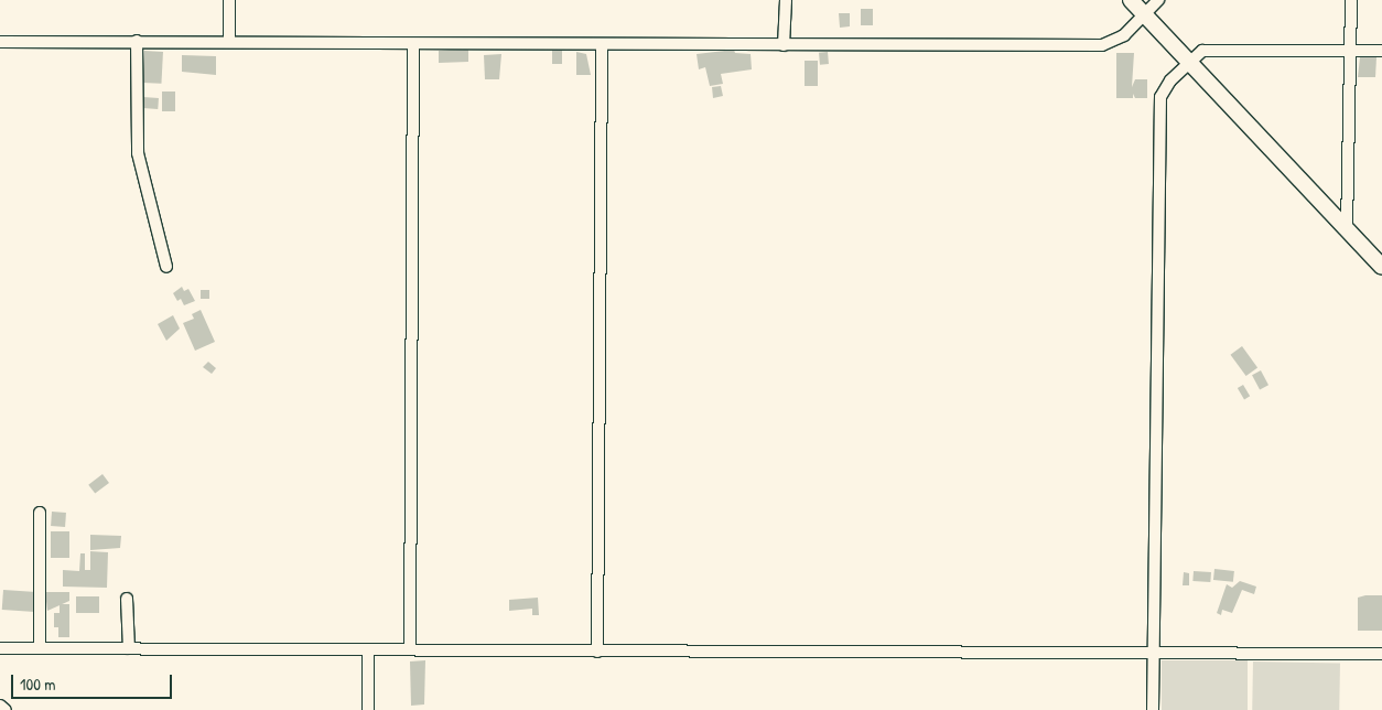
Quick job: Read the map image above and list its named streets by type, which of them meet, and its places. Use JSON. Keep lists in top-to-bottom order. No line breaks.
{"scale_bar":"100 m"}
